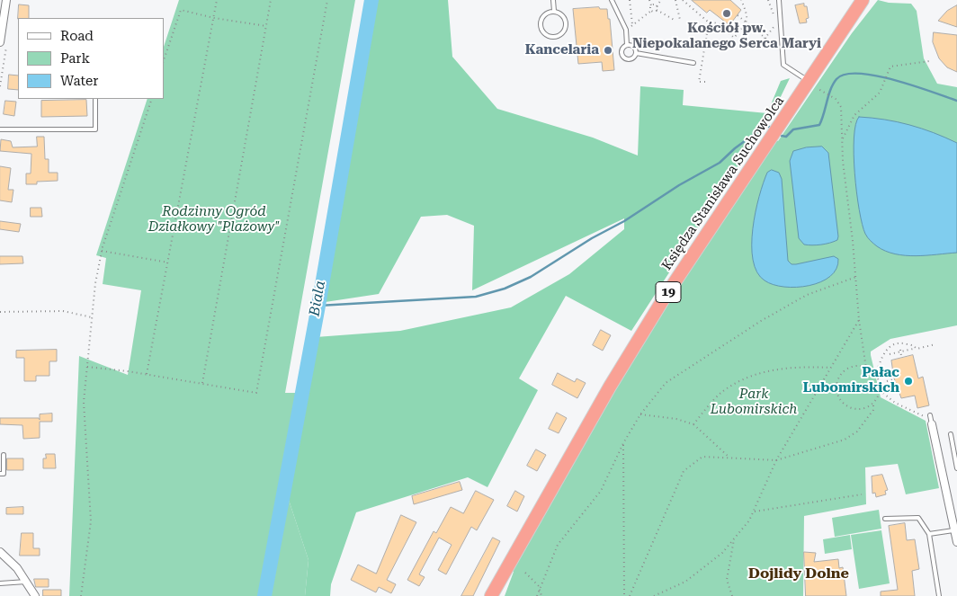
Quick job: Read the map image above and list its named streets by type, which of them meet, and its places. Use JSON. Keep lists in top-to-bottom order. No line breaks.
{"streets":{"highway":["Księdza Stanisława Suchowolca","19"]},"districts":["Dojlidy Dolne"],"water":["Biala"],"parks":["Rodzinny Ogród Działkowy \"Plażowy\"","Park Lubomirskich"],"places":["Kościół pw. Niepokalanego Serca Maryi","Kancelaria","Pałac Lubomirskich"],"legend":["Road","Park","Water"]}
